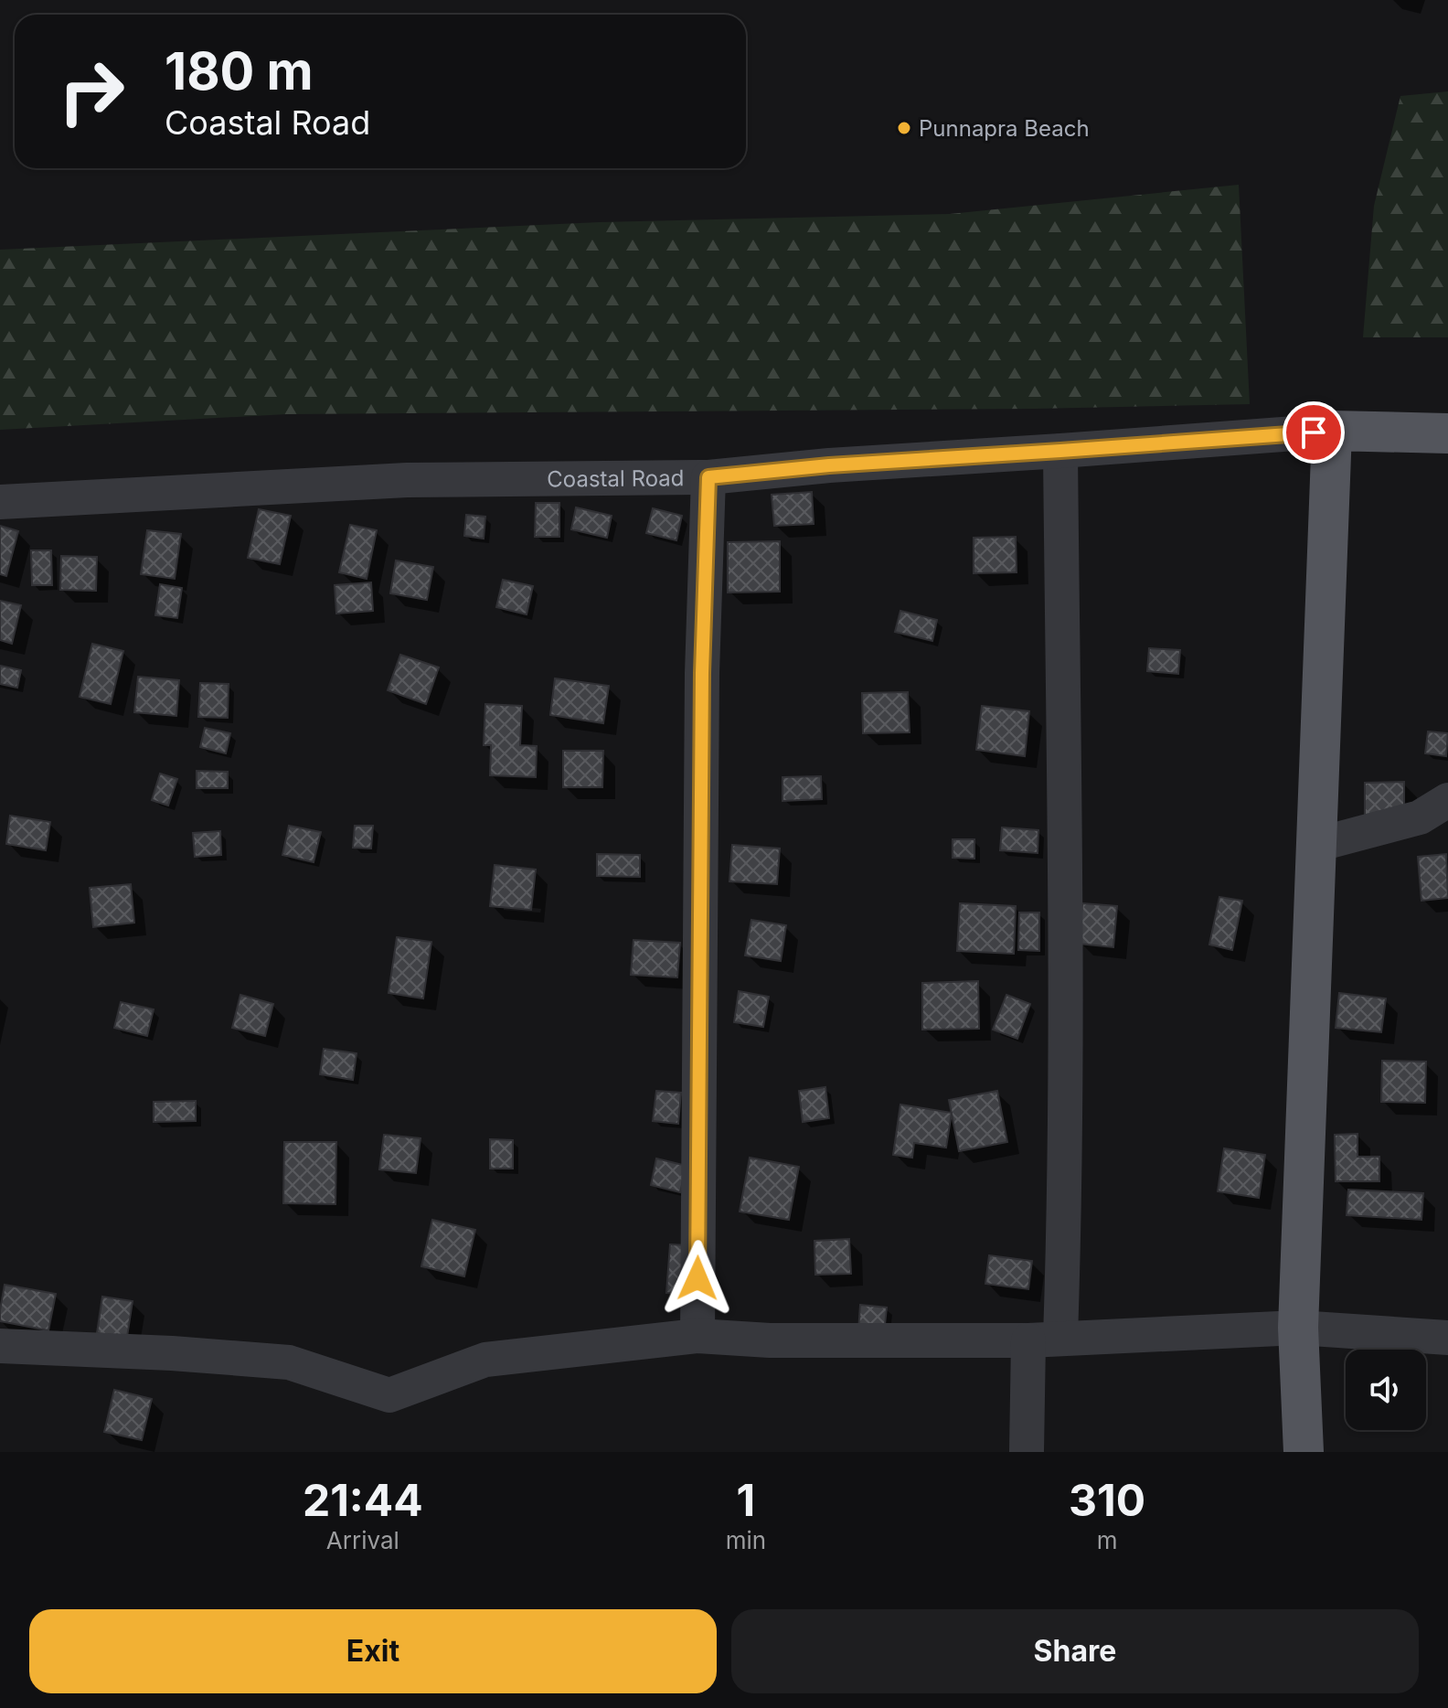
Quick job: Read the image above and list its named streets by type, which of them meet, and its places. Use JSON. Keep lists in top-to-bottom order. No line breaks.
{"streets":{"main road":["Coastal Road"]},"places":["Punnapra Beach"],"page":{"turn":["180 m","Coastal Road"],"eta":["21:44","Arrival","1","min","310","m"],"buttons":["Exit","Share"]}}
